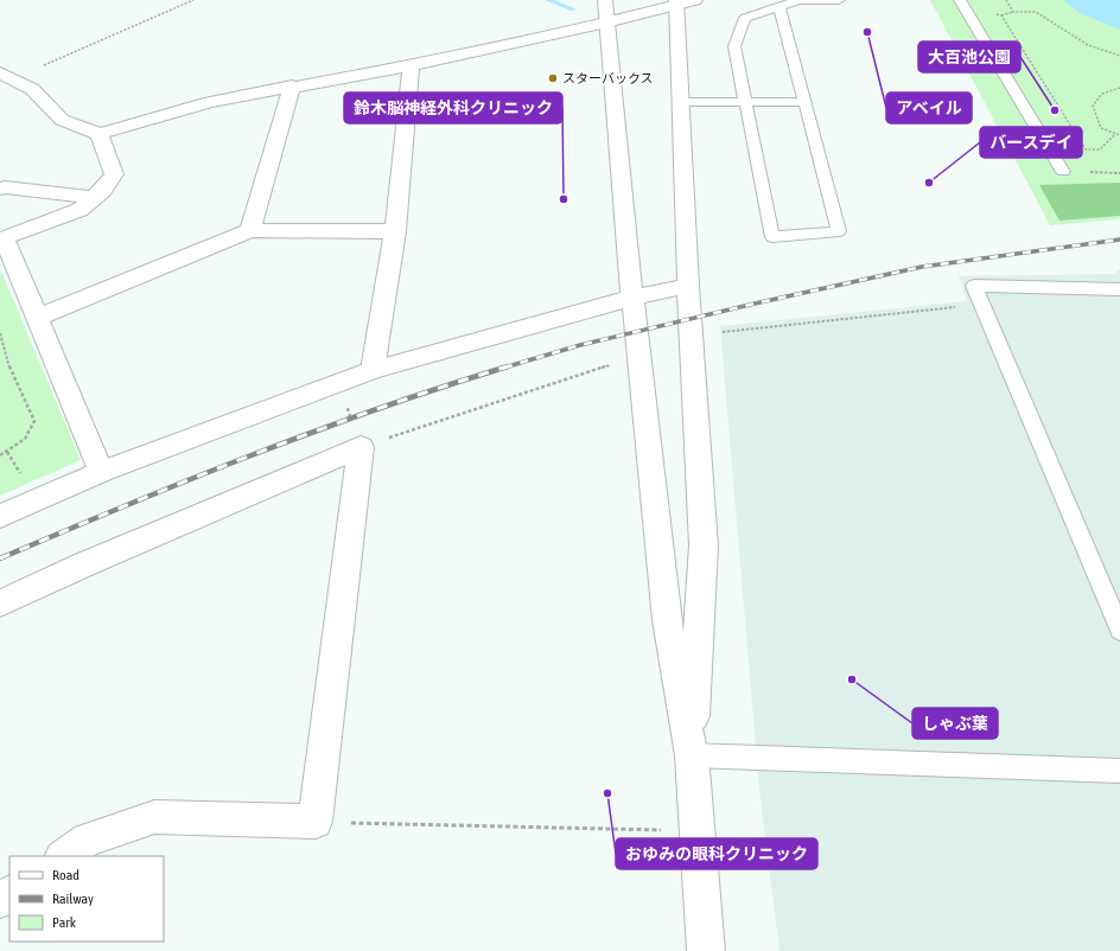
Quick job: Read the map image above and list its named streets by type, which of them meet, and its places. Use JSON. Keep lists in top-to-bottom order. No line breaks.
{"places":["アベイル","スターバックス","大百池公園","バースデイ","鈴木脳神経外科クリニック","しゃぶ葉","おゆみの眼科クリニック"],"legend":["Road","Railway","Park"]}
